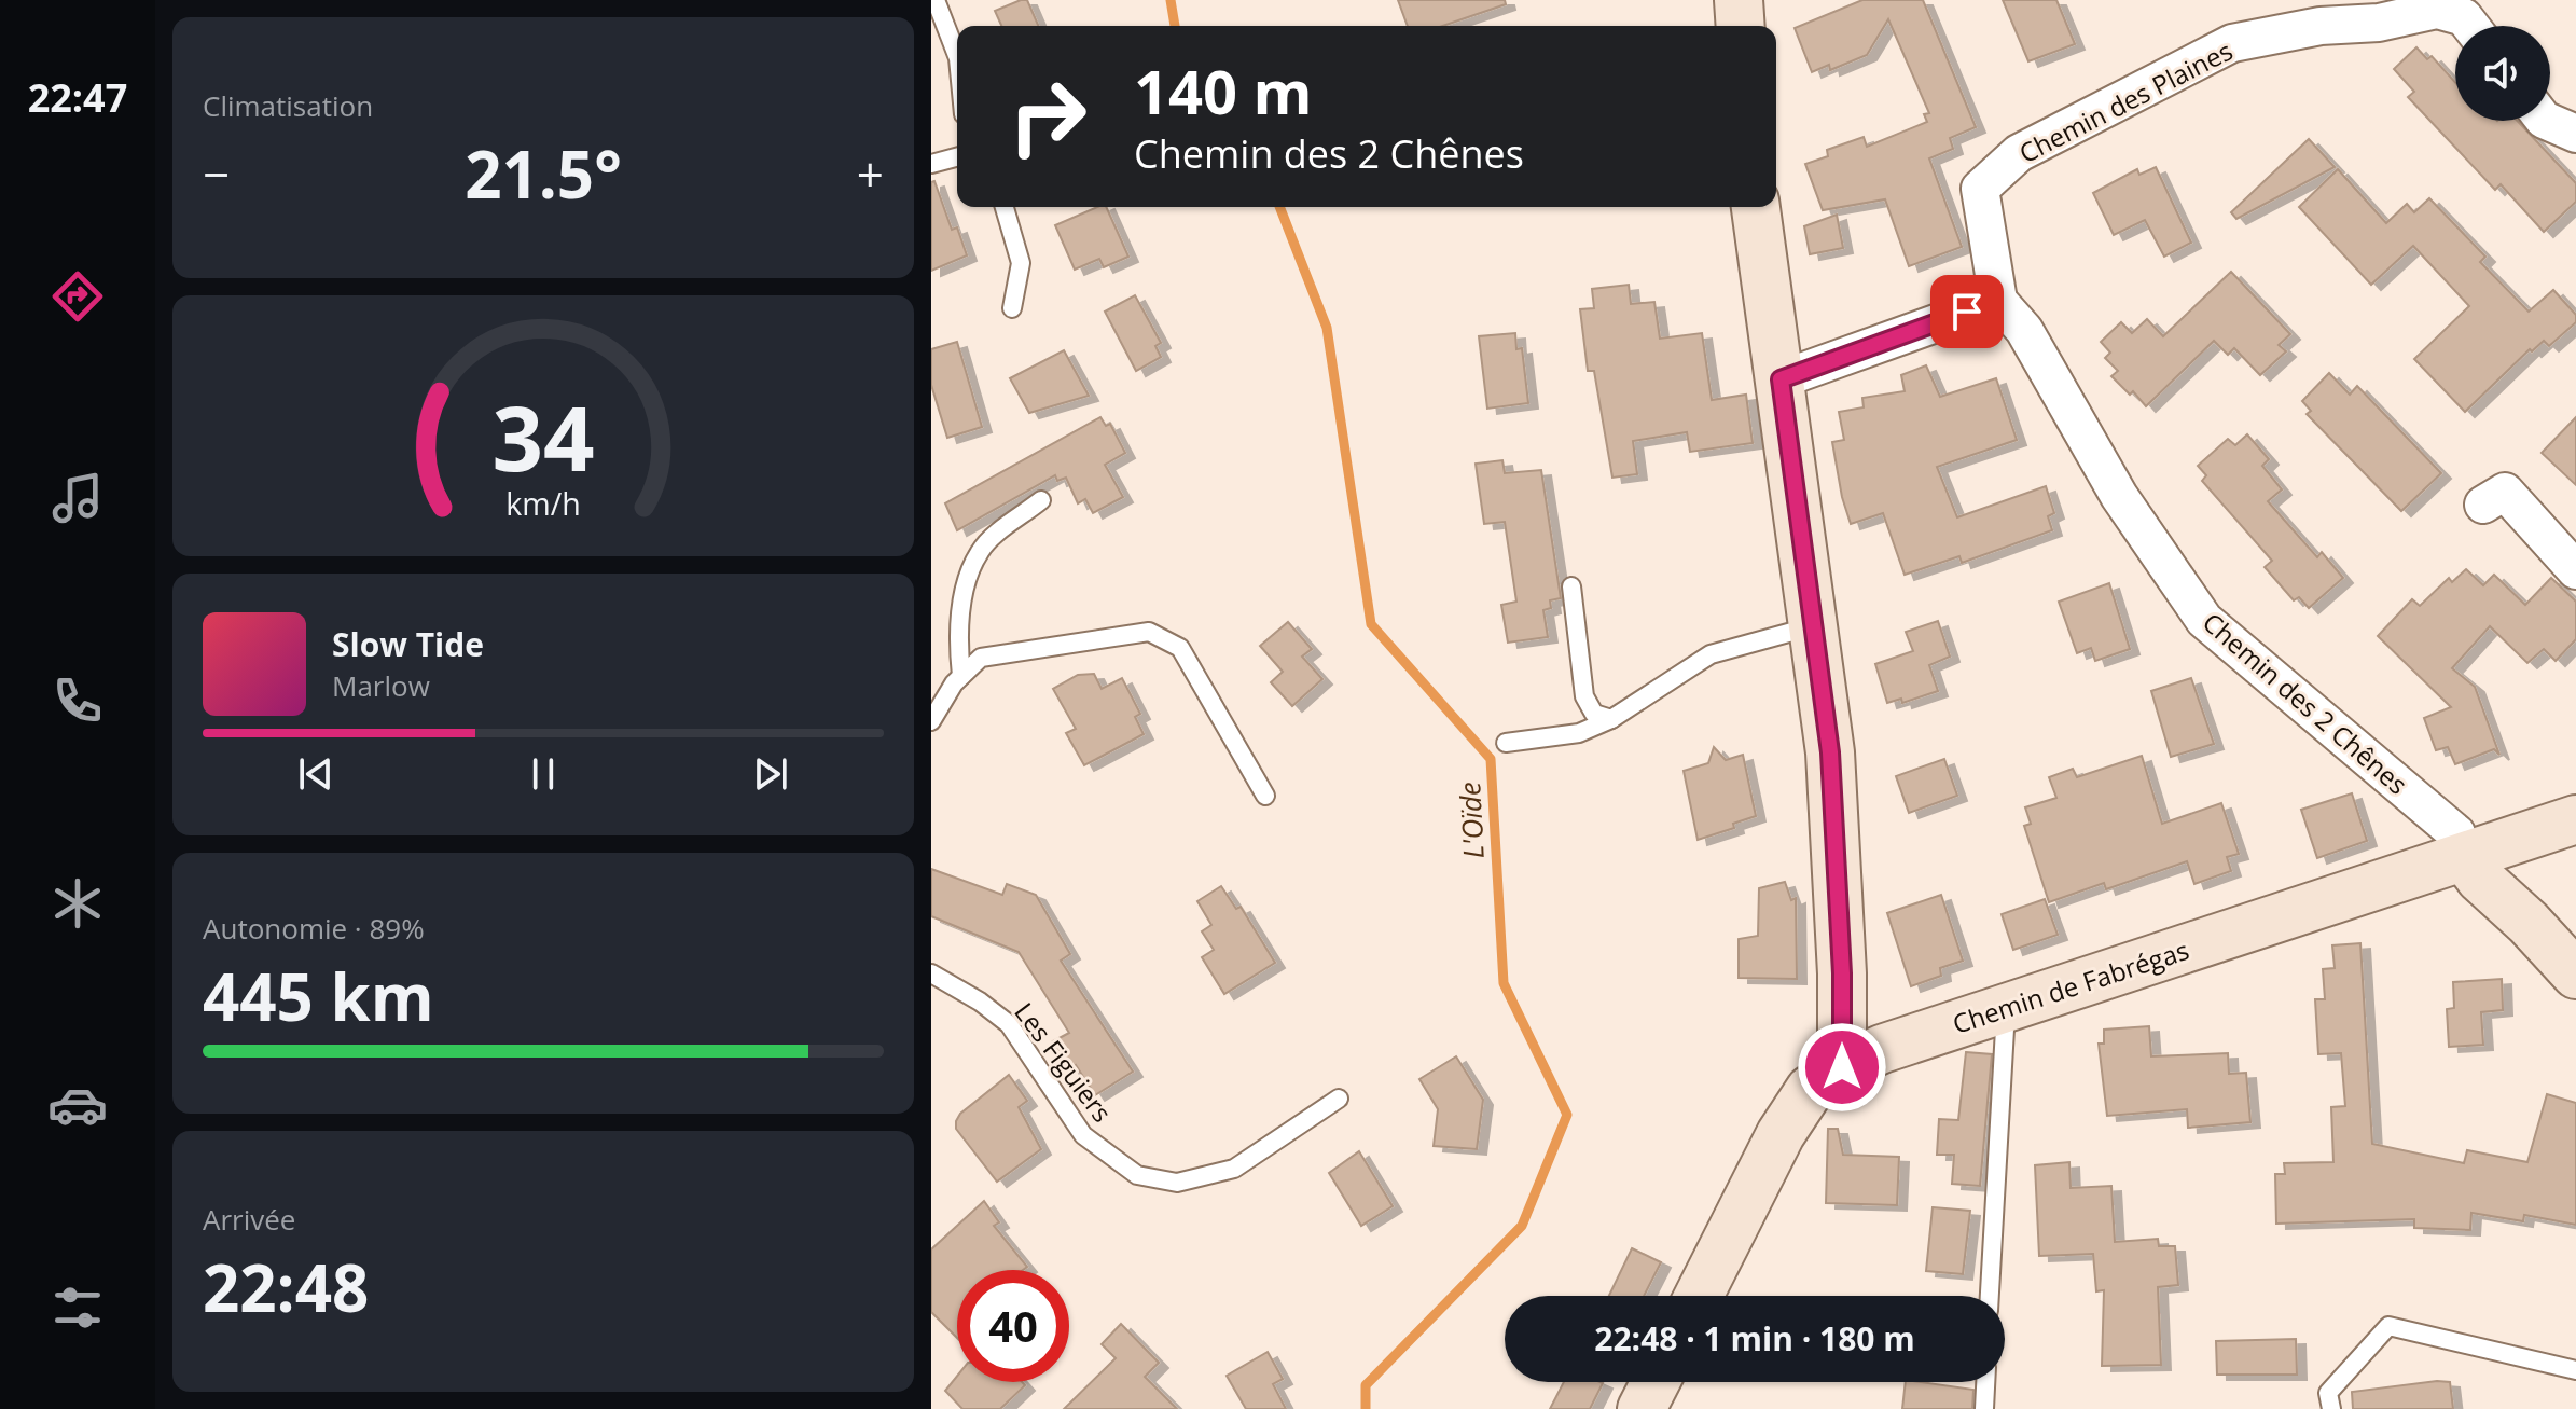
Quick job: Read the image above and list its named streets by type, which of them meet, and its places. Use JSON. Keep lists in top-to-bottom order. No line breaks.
{"streets":{"street":["Chemin des Plaines","Chemin des 2 Chênes","Chemin de Fabrégas"],"lane":["Les Figuiers"]},"crossings":[["Chemin des Plaines","Chemin des 2 Chênes"],["Chemin des 2 Chênes","Chemin de Fabrégas"]],"water":["L'Oïde"],"page":{"tabs":"22:47","tile":["Climatisation",["Autonomie · 89%","445 km"],["Arrivée","22:48"]],"turn":["140 m","Chemin des 2 Chênes"],"heat":["−","21.5°","+"],"song":["Slow Tide","Marlow"],"limit":"40","trip":"22:48 · 1 min · 180 m","gauge":["34","km/h"]}}
